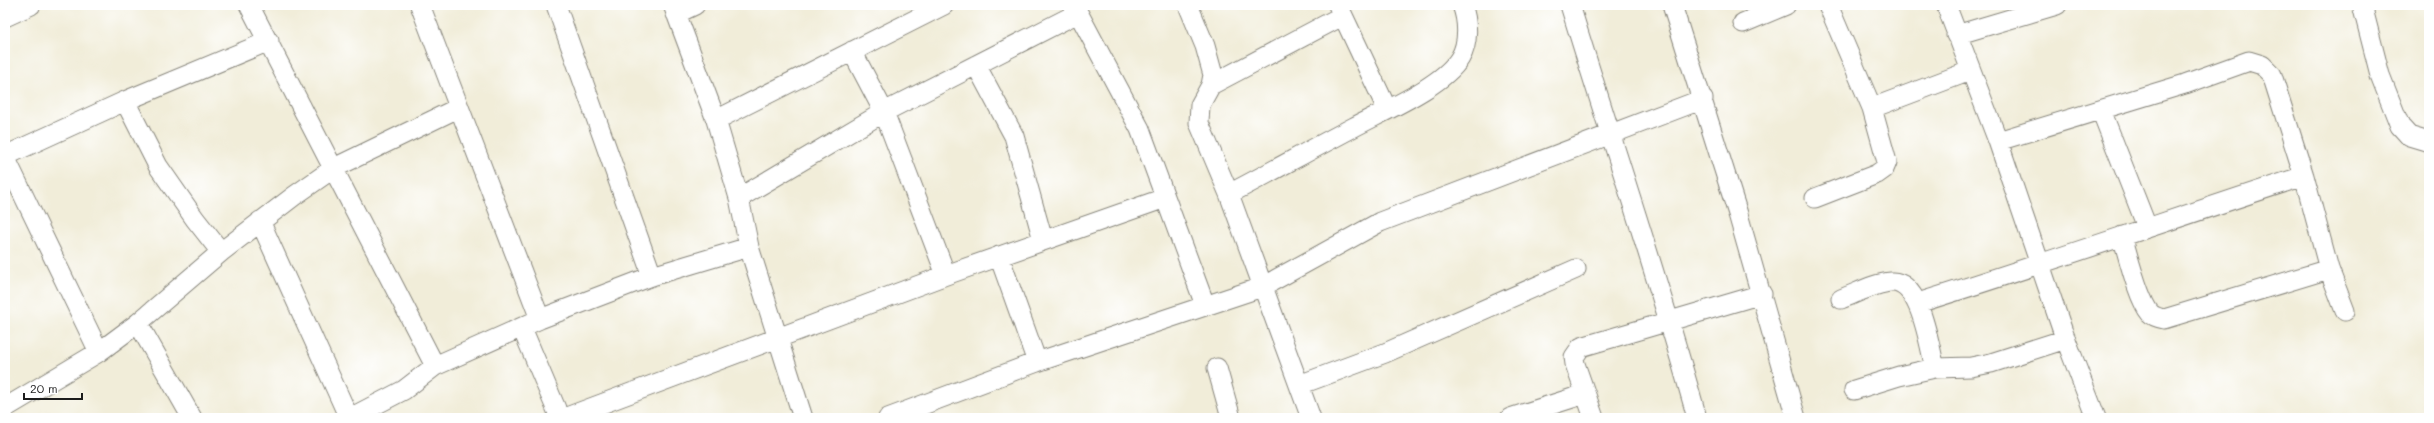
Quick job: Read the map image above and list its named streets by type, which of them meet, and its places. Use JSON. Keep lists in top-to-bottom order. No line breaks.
{"scale_bar":"20 m"}
